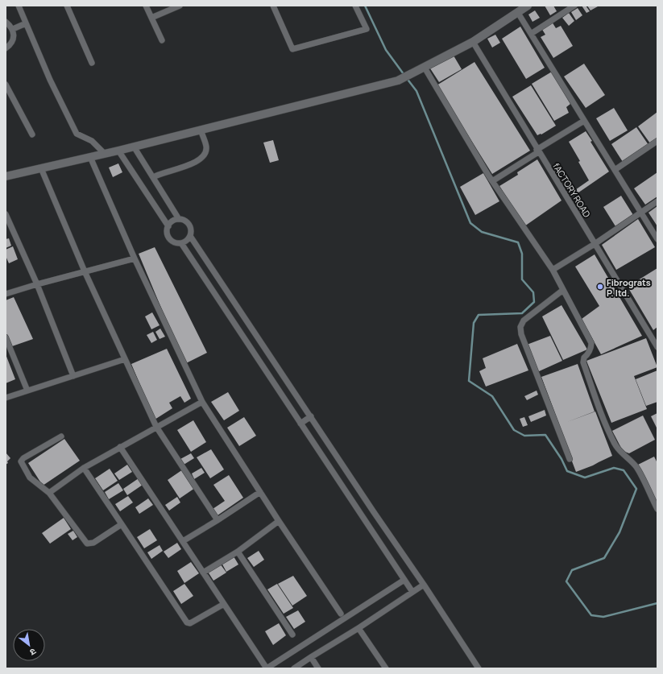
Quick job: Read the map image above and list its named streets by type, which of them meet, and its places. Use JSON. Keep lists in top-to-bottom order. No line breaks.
{"streets":{"street":["fACTORY ROAD"]},"places":["Fibrograts P. ltd."],"north":"bottom right"}
